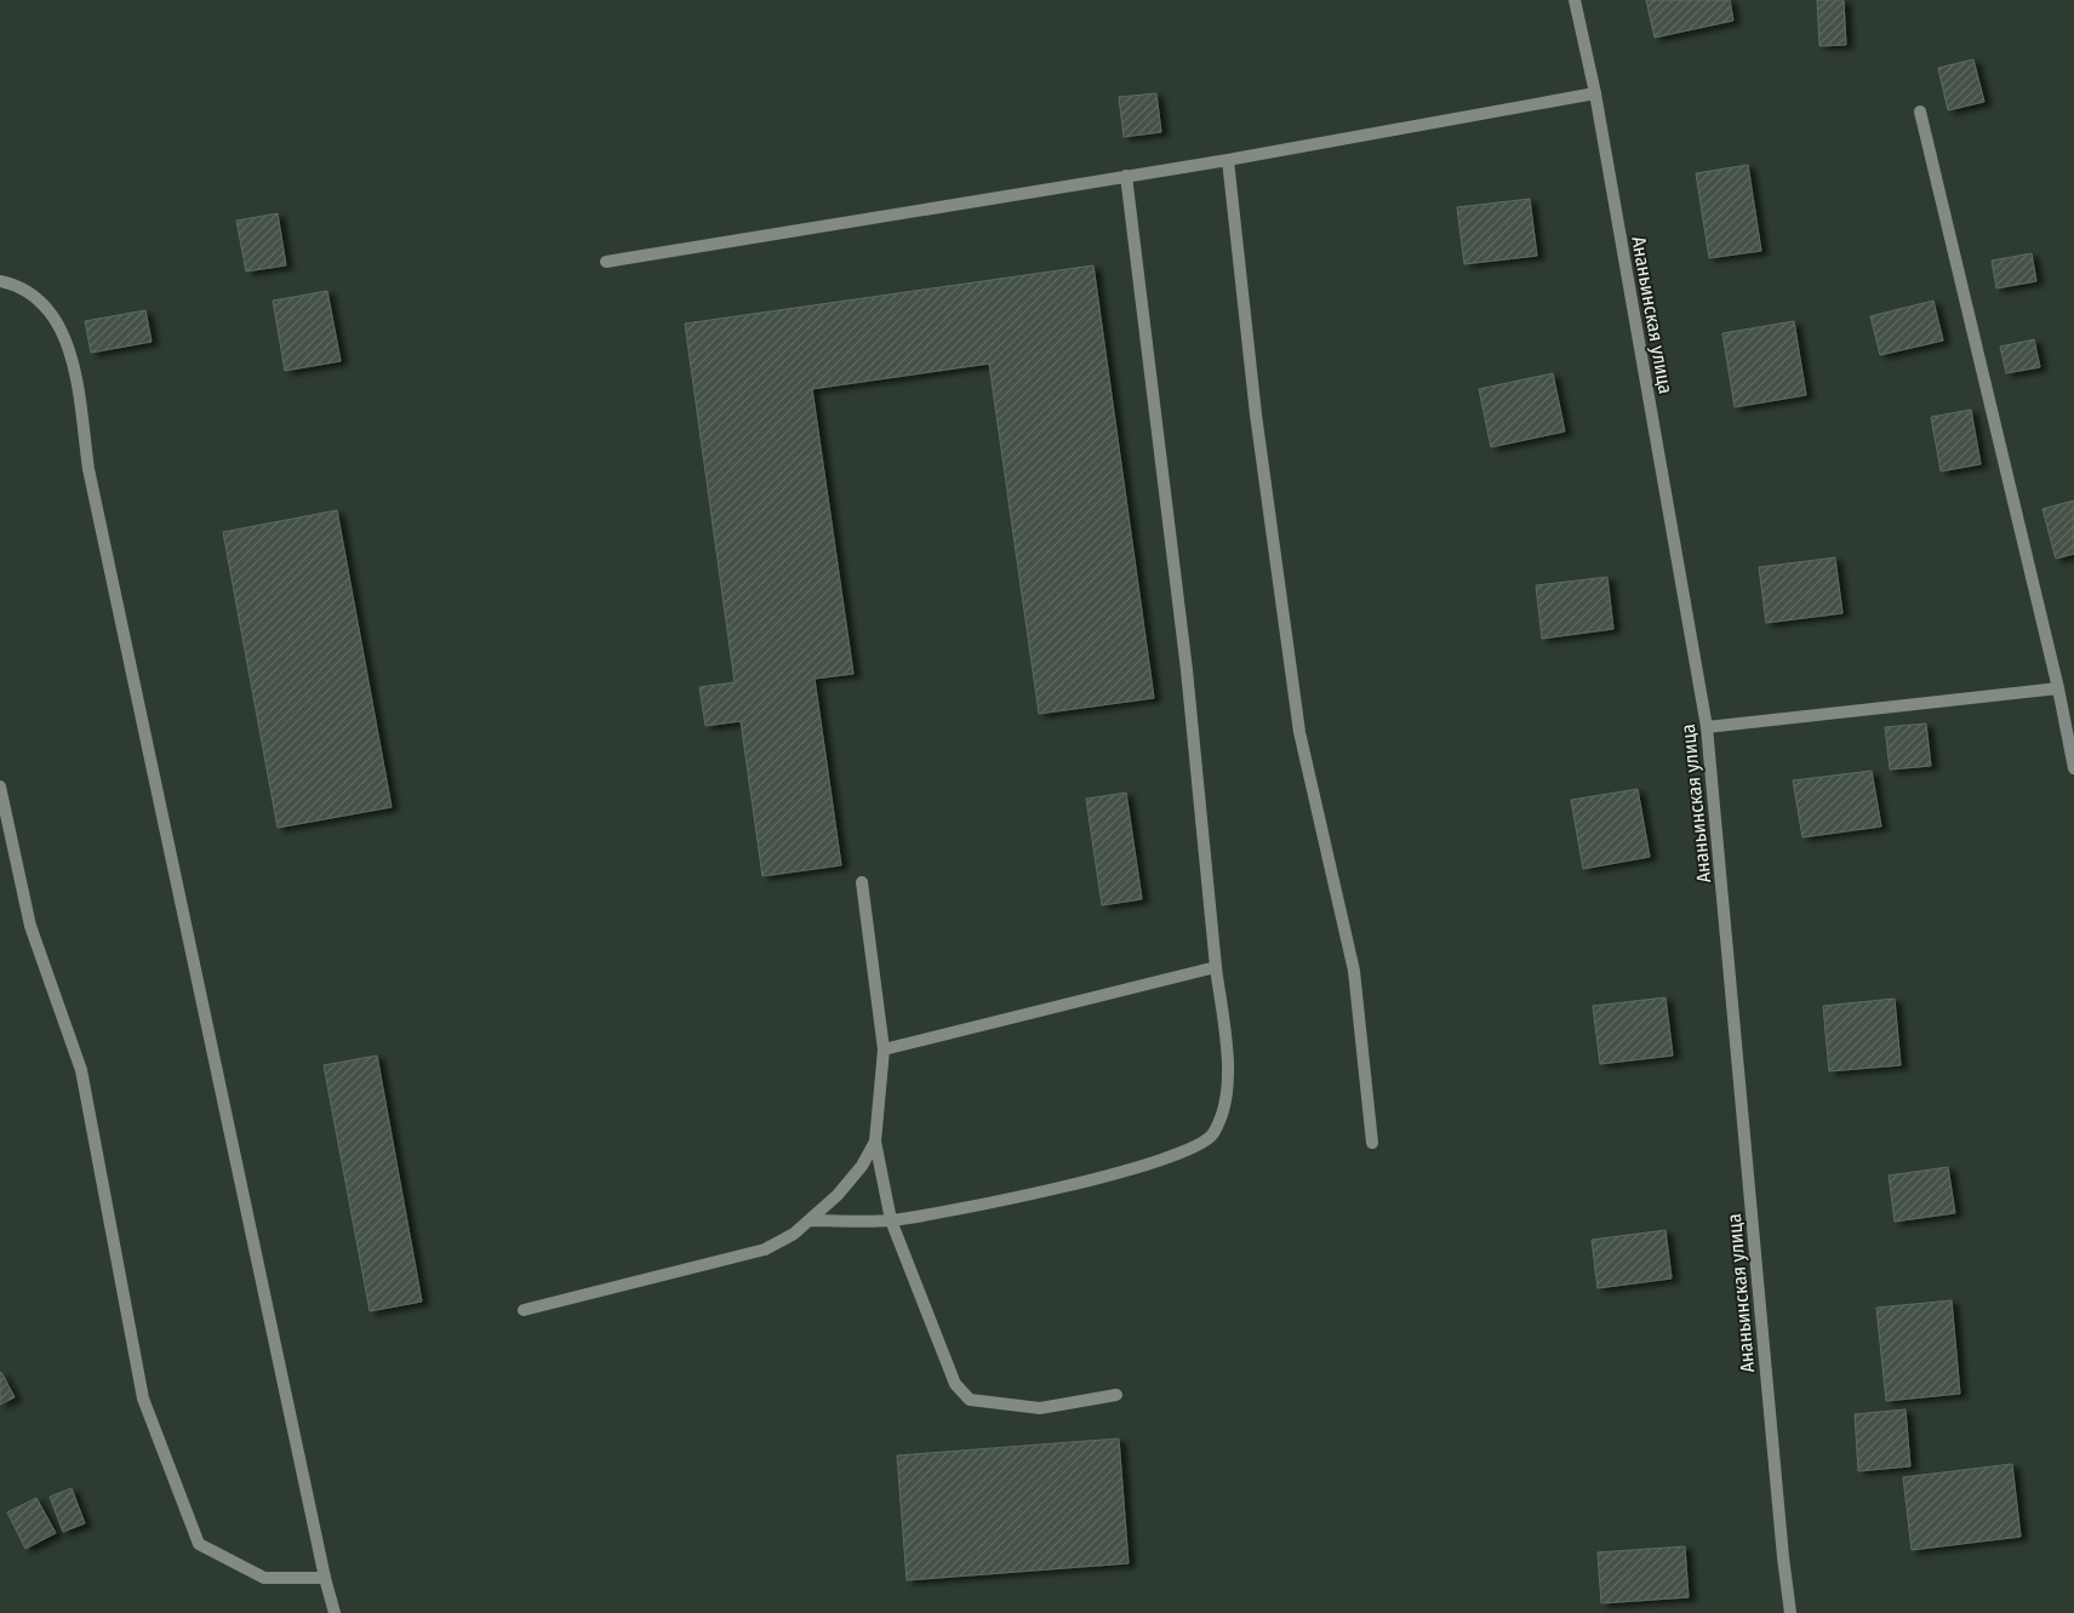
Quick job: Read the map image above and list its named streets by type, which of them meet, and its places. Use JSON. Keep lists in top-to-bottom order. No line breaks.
{"streets":{"street":["Ананьинская улица"]}}
